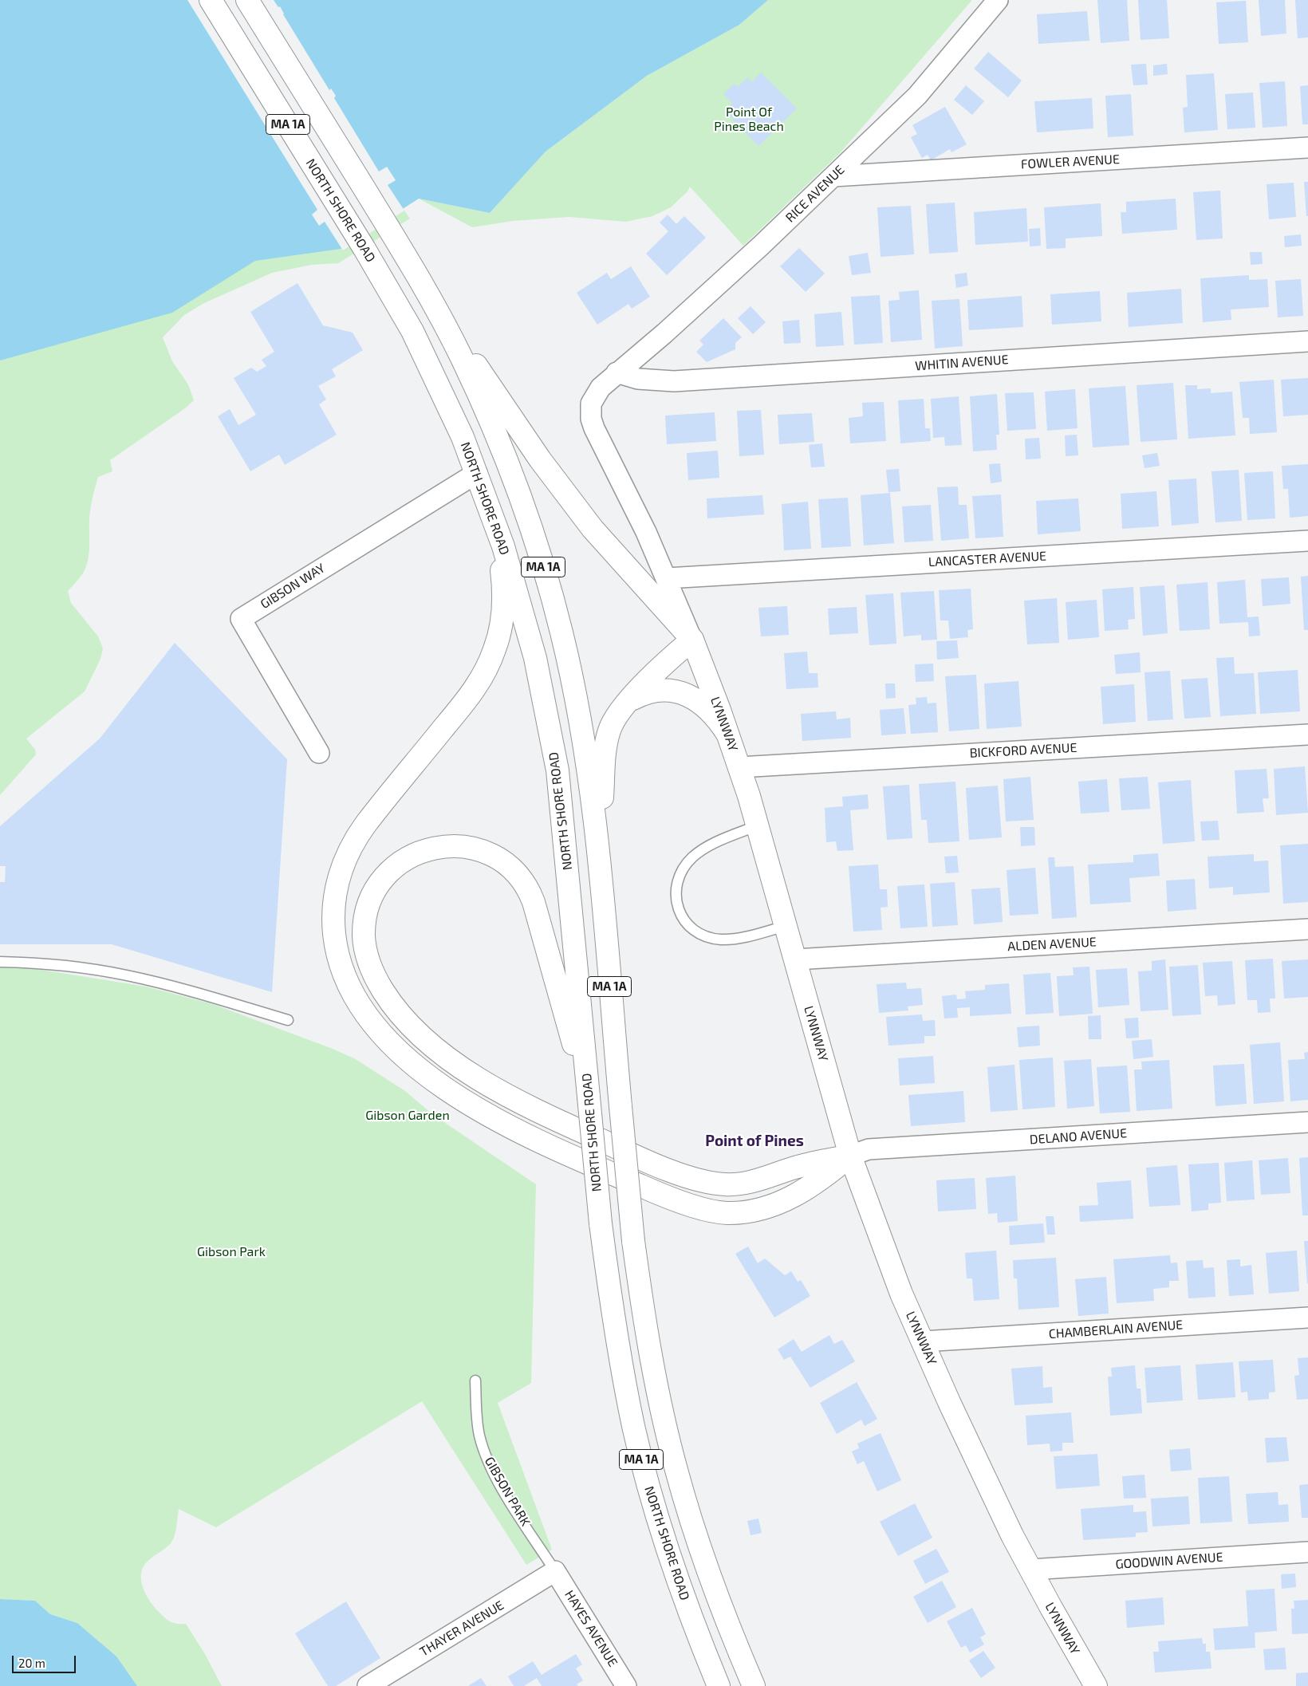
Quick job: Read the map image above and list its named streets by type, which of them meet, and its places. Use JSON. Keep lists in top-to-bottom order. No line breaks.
{"streets":{"main road":["MA 1A","NORTH SHORE ROAD","LYNNWAY"],"street":["FOWLER AVENUE","RICE AVENUE","WHITIN AVENUE","LANCASTER AVENUE","GIBSON WAY","BICKFORD AVENUE","ALDEN AVENUE","DELANO AVENUE","CHAMBERLAIN AVENUE","GOODWIN AVENUE","THAYER AVENUE","HAYES AVENUE"],"lane":["GIBSON PARK"]},"crossings":[["FOWLER AVENUE","RICE AVENUE"],["RICE AVENUE","WHITIN AVENUE"],["RICE AVENUE","LYNNWAY"],["NORTH SHORE ROAD","GIBSON WAY"],["WHITIN AVENUE","LYNNWAY"],["LANCASTER AVENUE","LYNNWAY"],["LYNNWAY","BICKFORD AVENUE"],["LYNNWAY","ALDEN AVENUE"],["LYNNWAY","DELANO AVENUE"],["LYNNWAY","CHAMBERLAIN AVENUE"],["LYNNWAY","GOODWIN AVENUE"],["GIBSON PARK","THAYER AVENUE"],["GIBSON PARK","HAYES AVENUE"],["THAYER AVENUE","HAYES AVENUE"]],"districts":["Point of Pines"],"parks":["Point Of Pines Beach","Gibson Garden","Gibson Park"],"scale_bar":"20 m"}
